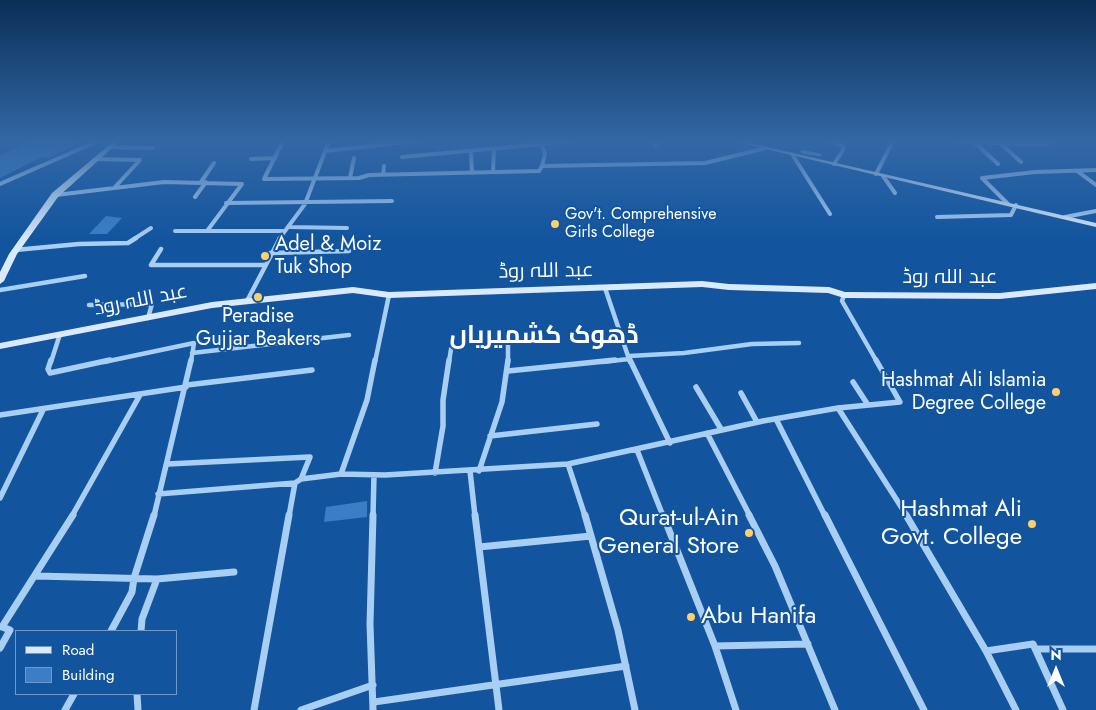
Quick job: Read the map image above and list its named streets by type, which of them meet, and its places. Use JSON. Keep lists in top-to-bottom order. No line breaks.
{"streets":{"street":["عبد اللہ روڈ"]},"districts":["ڈھوک کشمیریاں"],"places":["Gov't. Comprehensive Girls College","Adel & Moiz Tuk Shop","Peradise Gujjar Beakers","Hashmat Ali Islamia Degree College","Hashmat Ali Govt. College","Qurat-ul-Ain General Store","Abu Hanifa"],"legend":["Road","Building"],"north":"top"}
